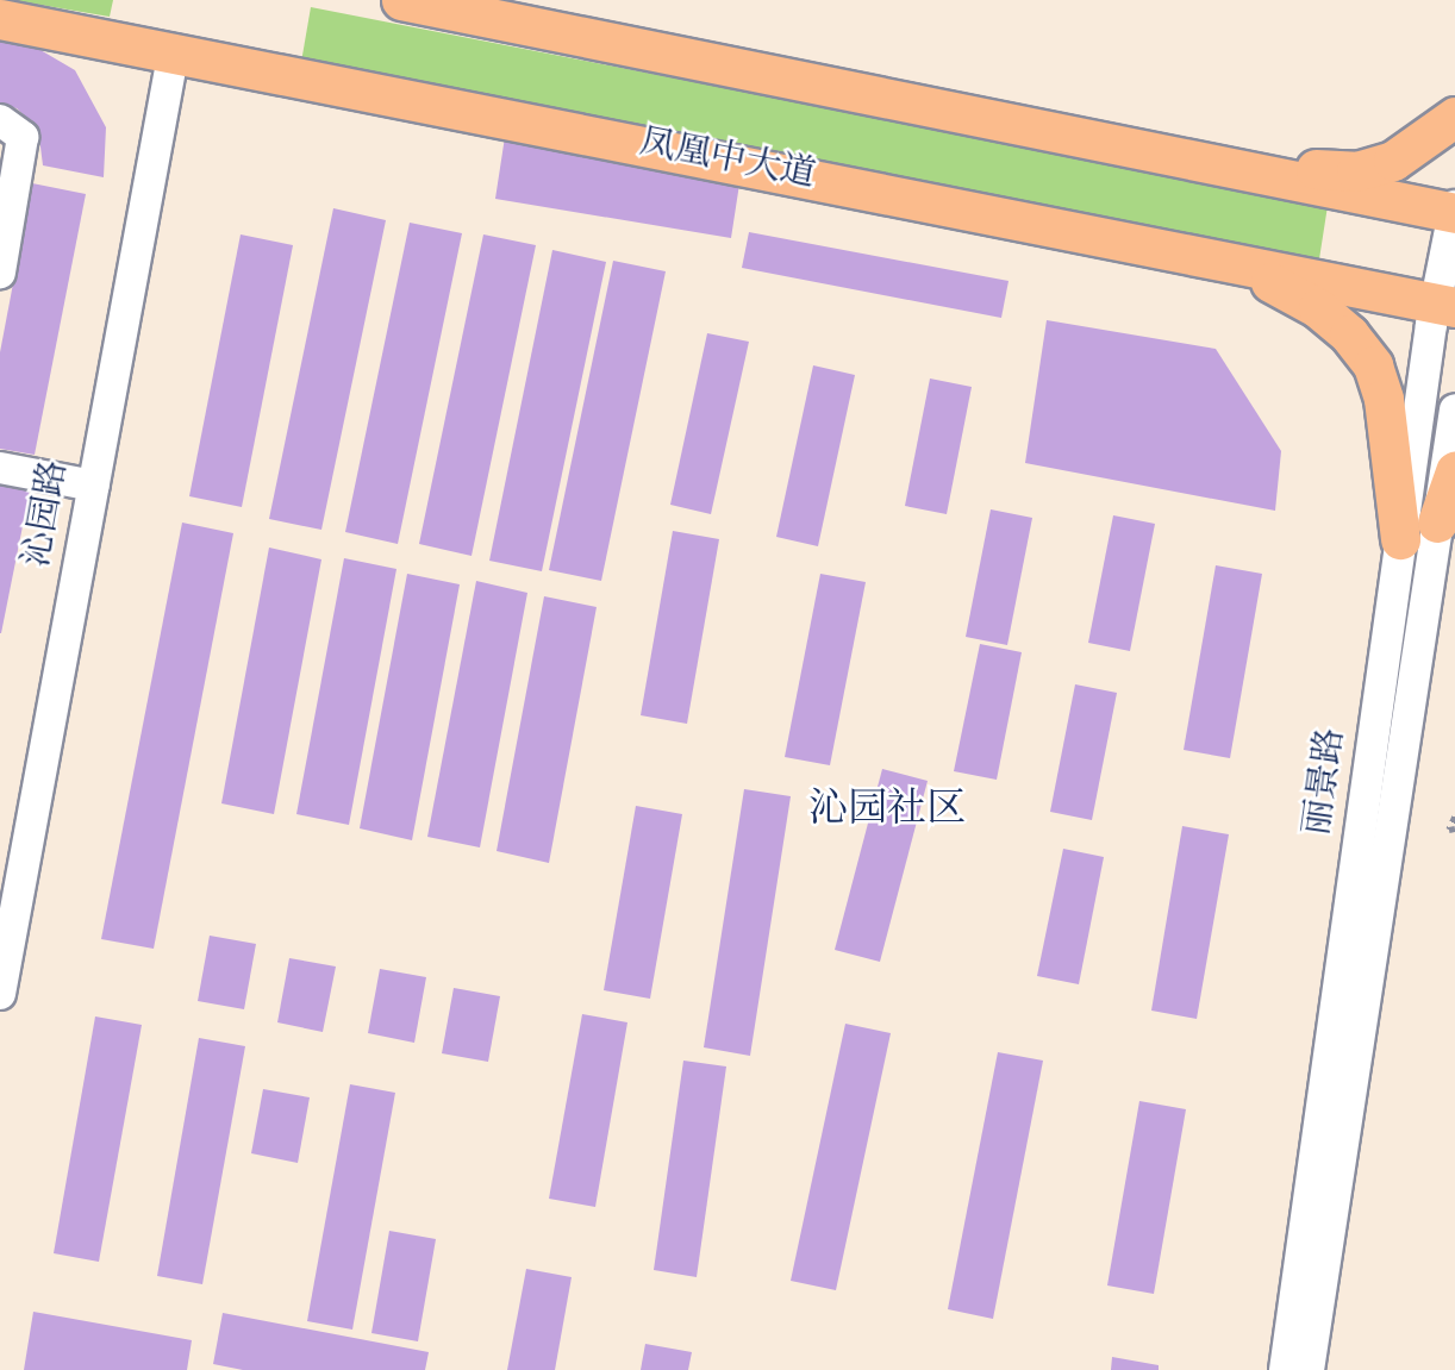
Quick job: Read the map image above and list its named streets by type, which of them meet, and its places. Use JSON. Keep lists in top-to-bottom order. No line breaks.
{"streets":{"main road":["凤凰中大道"],"street":["沁园路","丽景路"]},"crossings":[["凤凰中大道","沁园路"],["凤凰中大道","丽景路"]],"districts":["沁园社区"]}
